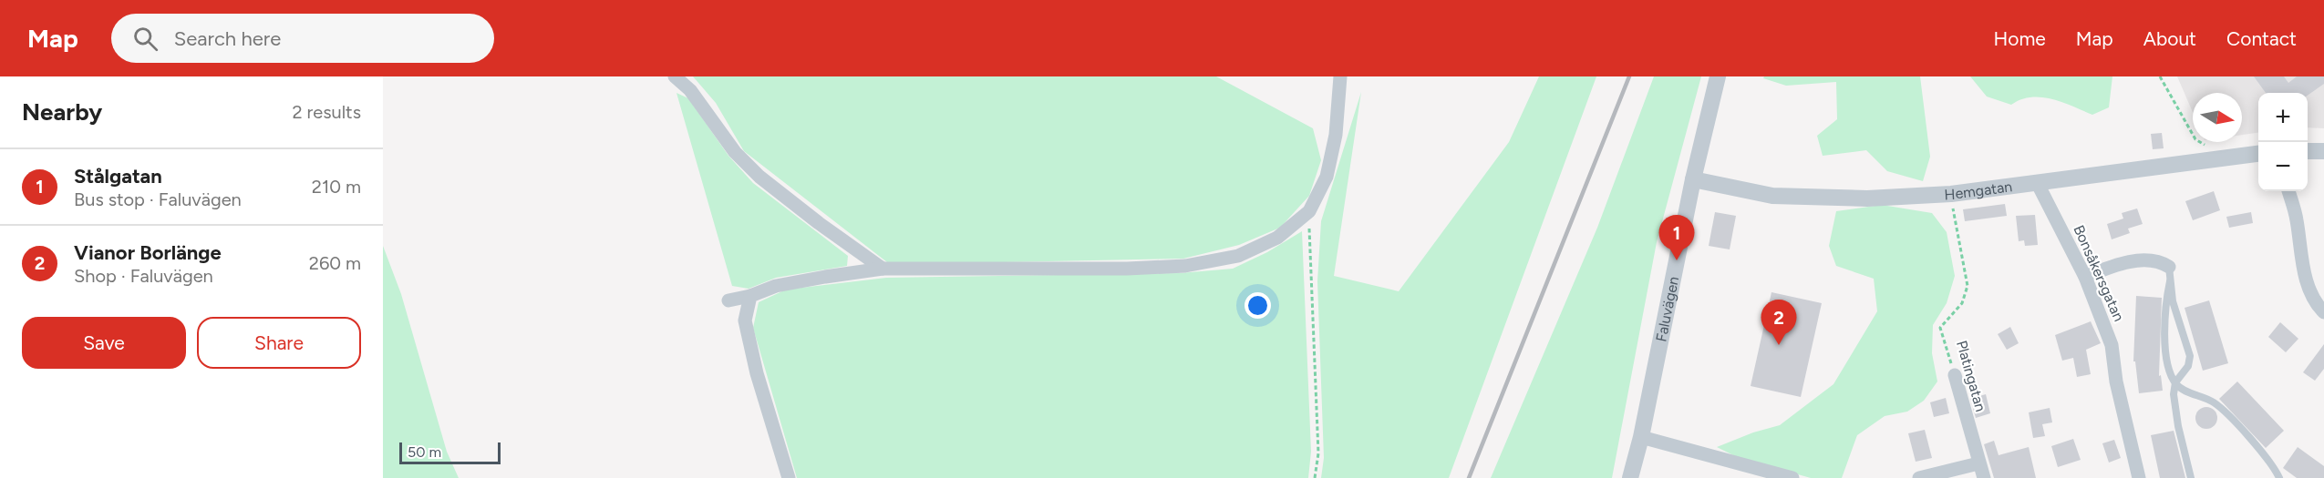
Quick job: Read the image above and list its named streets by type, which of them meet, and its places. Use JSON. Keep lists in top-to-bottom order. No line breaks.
{"streets":{"street":["Hemgatan","Bonsåkersgatan","Faluvägen","Platingatan"]},"crossings":[["Hemgatan","Bonsåkersgatan"],["Hemgatan","Faluvägen"],["Hemgatan","Platingatan"]],"scale_bar":"50 m","north":"right","page":{"header":"Map","search":"Search here","nav":["Home","Map","About","Contact"],"heading":["Nearby","2 results"],"map_buttons":["+","−"],"list":[{"mark":"1","name":"Stålgatan","note":"Bus stop · Faluvägen","value":"210 m"},{"mark":"2","name":"Vianor Borlänge","note":"Shop · Faluvägen","value":"260 m"}],"pins":["1","2"],"buttons":["Save","Share"],"scale":"50 m"}}
